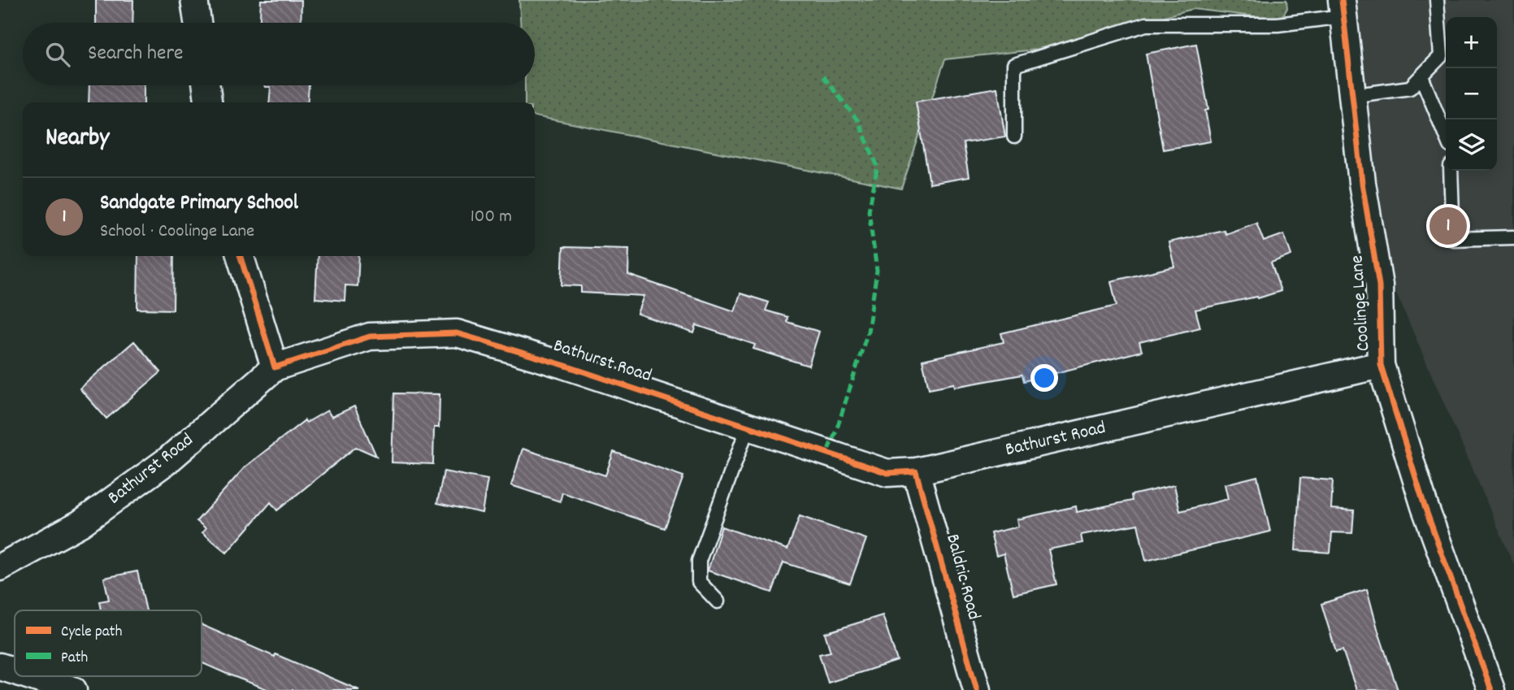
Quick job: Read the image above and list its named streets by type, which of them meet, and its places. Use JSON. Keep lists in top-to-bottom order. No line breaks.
{"streets":{"street":["Coolinge Lane","Bathurst Road","Baldric Road"]},"crossings":[["Coolinge Lane","Bathurst Road"],["Bathurst Road","Baldric Road"]],"legend":["Cycle path","Path"],"page":{"map_buttons":["+","−"],"search":"Search here","heading":"Nearby","list":[{"mark":"1","name":"Sandgate Primary School","note":"School · Coolinge Lane","value":"100 m"}],"pins":"1"}}
